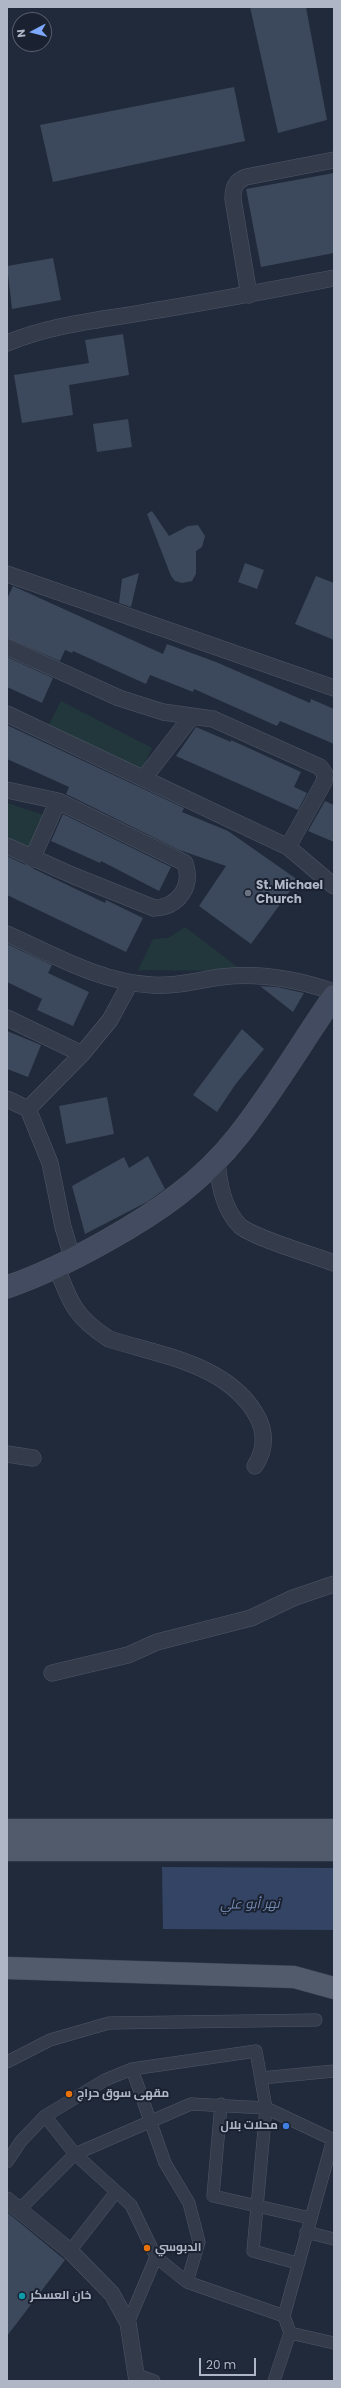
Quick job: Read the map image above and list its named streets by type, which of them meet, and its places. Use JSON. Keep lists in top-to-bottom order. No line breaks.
{"water":["نهر أبو علي"],"places":["St. Michael Church","مقهى سوق حراج","محلات بلال","الدبوسي","خان العسكر"],"scale_bar":"20 m","north":"left"}
